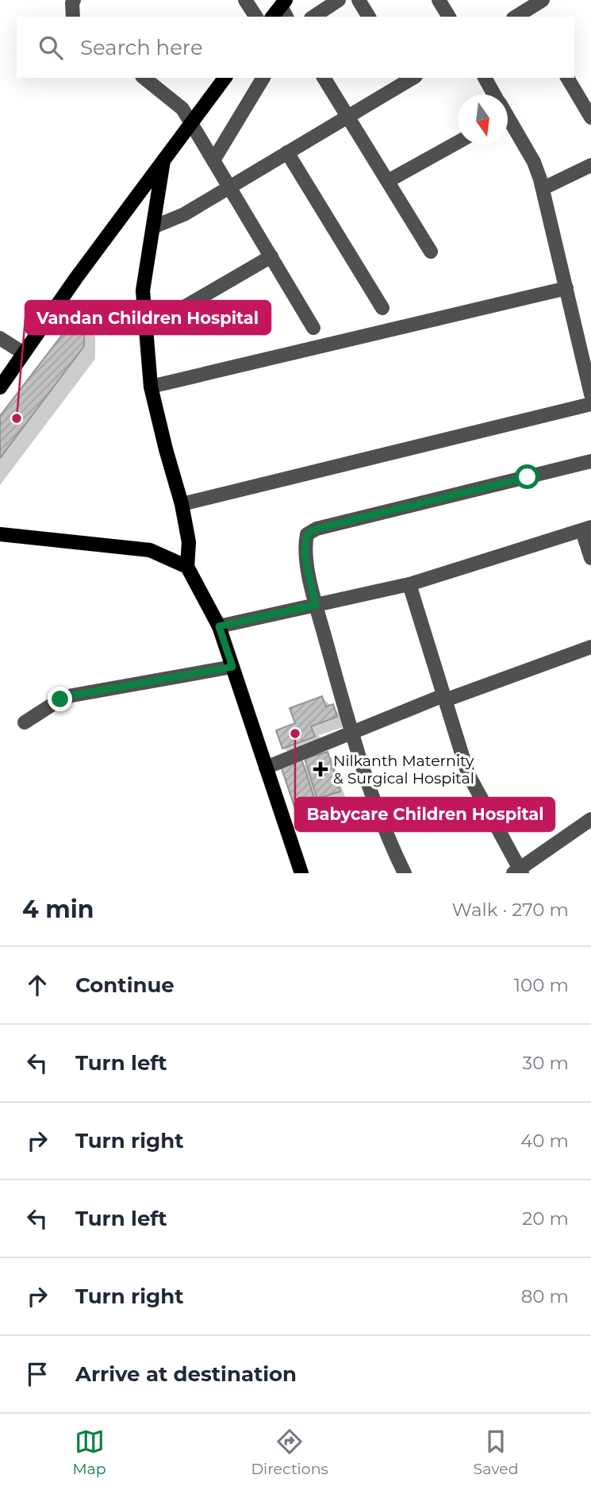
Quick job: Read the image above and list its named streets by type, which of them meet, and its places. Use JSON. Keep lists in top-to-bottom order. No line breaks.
{"places":{"other":["Vandan Children Hospital","Babycare Children Hospital"],"health":["Nilkanth Maternity & Surgical Hospital"]},"north":"bottom","page":{"search":"Search here","heading":["4 min","Walk · 270 m"],"list":[["Continue","100 m"],["Turn left","30 m"],["Turn right","40 m"],["Turn left","20 m"],["Turn right","80 m"],"Arrive at destination"],"nav":["Map","Directions","Saved"]}}
